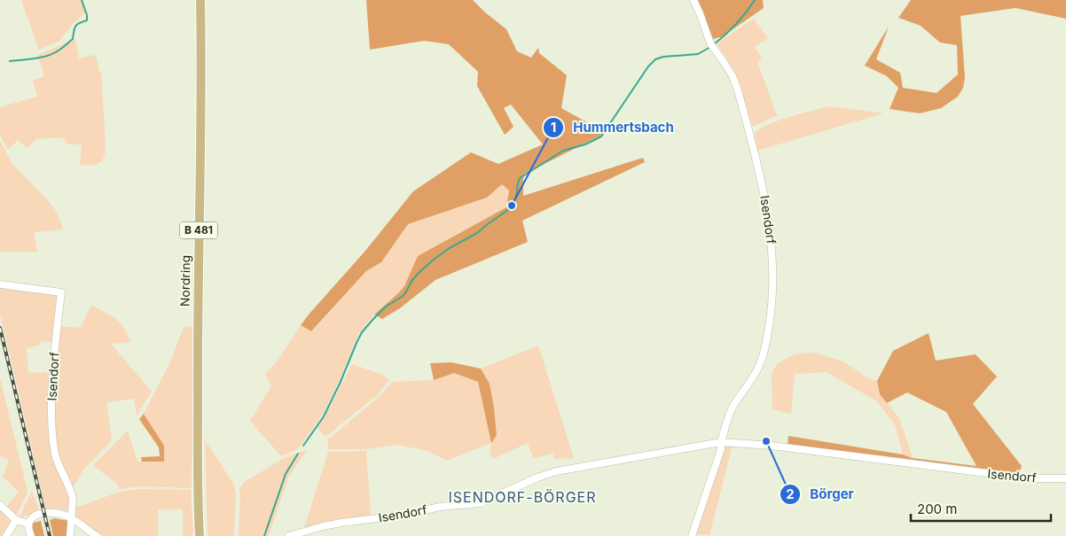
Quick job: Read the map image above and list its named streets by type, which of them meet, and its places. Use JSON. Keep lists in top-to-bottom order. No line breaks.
{"streets":{"main road":["B 481","Nordring"],"street":["Isendorf"]},"districts":["ISENDORF-BÖRGER"],"places":["Hummertsbach","Börger"],"scale_bar":"200 m"}
